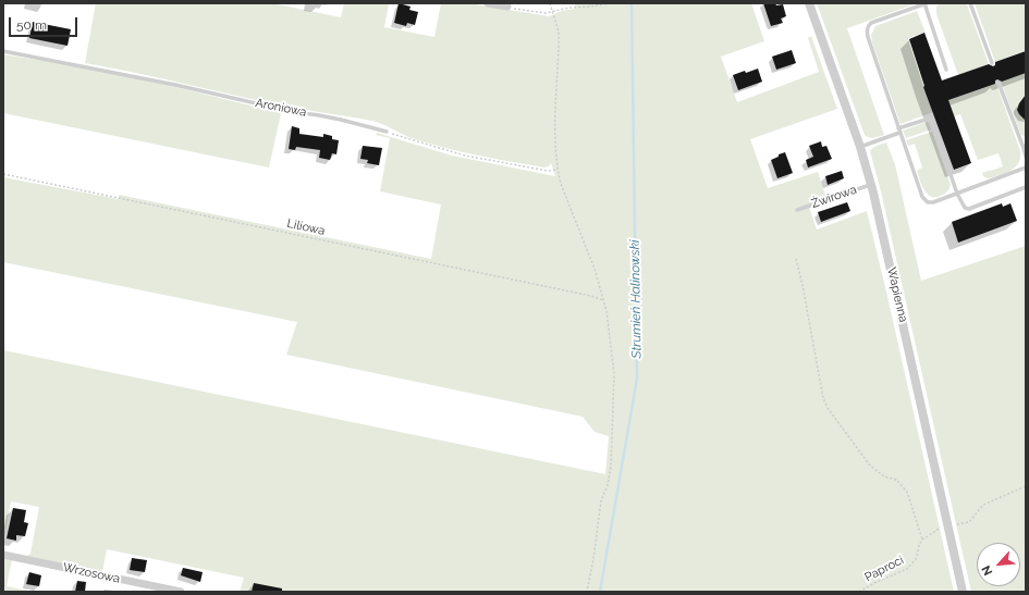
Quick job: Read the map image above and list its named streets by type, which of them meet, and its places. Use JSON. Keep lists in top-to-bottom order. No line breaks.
{"streets":{"street":["Wapienna","Wrzosowa"],"lane":["Aroniowa","Żwirowa"],"path":["Liliowa","Paproci"]},"crossings":[["Żwirowa","Wapienna"]],"water":["Strumień Halinowski"],"scale_bar":"50 m","north":"bottom left"}
